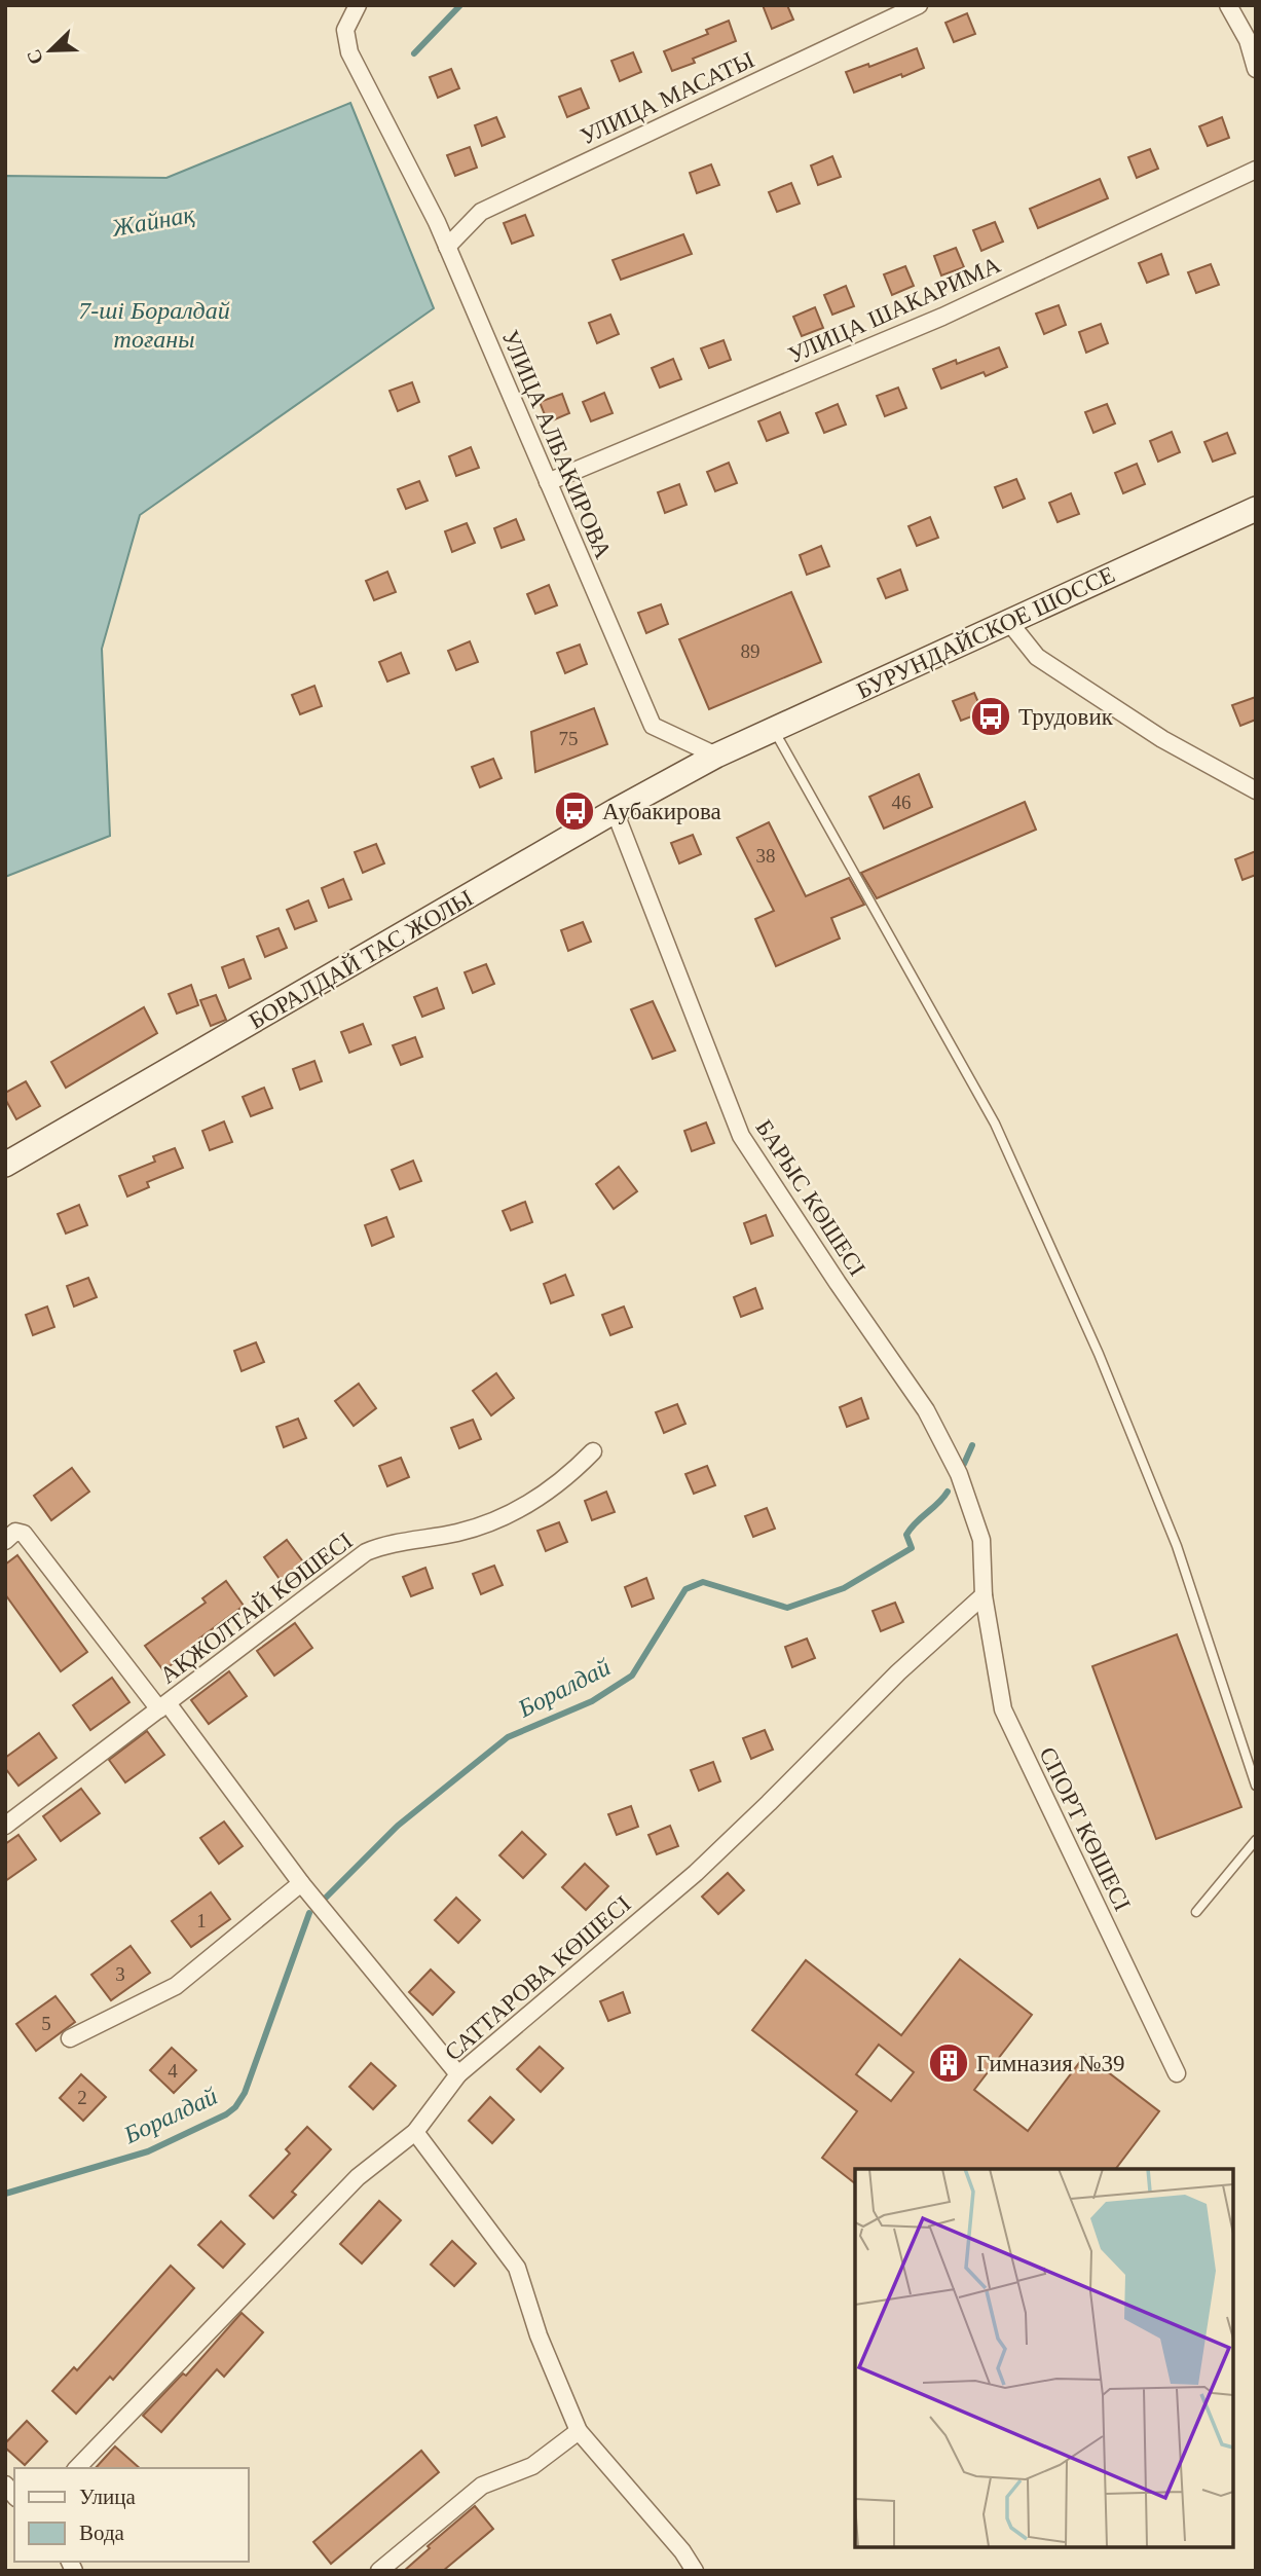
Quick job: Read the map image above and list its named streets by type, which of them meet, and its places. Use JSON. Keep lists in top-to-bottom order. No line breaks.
{"streets":{"main road":["БУРУНДАЙСКОЕ ШОССЕ","БОРАЛДАЙ ТАС ЖОЛЫ"],"street":["УЛИЦА МАСАТЫ","УЛИЦА ШАКАРИМА","УЛИЦА АЛБАКИРОВА","БАРЫС КӨШЕСІ","АҚЖОЛТАЙ КӨШЕСІ","СПОРТ КӨШЕСІ","САТТАРОВА КӨШЕСІ"]},"crossings":[["УЛИЦА МАСАТЫ","УЛИЦА АЛБАКИРОВА"],["УЛИЦА ШАКАРИМА","УЛИЦА АЛБАКИРОВА"],["УЛИЦА АЛБАКИРОВА","БУРУНДАЙСКОЕ ШОССЕ"],["УЛИЦА АЛБАКИРОВА","БОРАЛДАЙ ТАС ЖОЛЫ"],["БУРУНДАЙСКОЕ ШОССЕ","БОРАЛДАЙ ТАС ЖОЛЫ"],["БОРАЛДАЙ ТАС ЖОЛЫ","БАРЫС КӨШЕСІ"],["БАРЫС КӨШЕСІ","СПОРТ КӨШЕСІ"],["БАРЫС КӨШЕСІ","САТТАРОВА КӨШЕСІ"],["СПОРТ КӨШЕСІ","САТТАРОВА КӨШЕСІ"]],"water":["Жайнақ","7-ші Боралдай тоғаны","Боралдай"],"places":{"bus stop":["Трудовик","Аубакирова"],"building":["Гимназия №39"]},"house_numbers":["89","75","46","38","1","3","5","4","2"],"legend":["Улица","Вода"],"north":"bottom left"}
